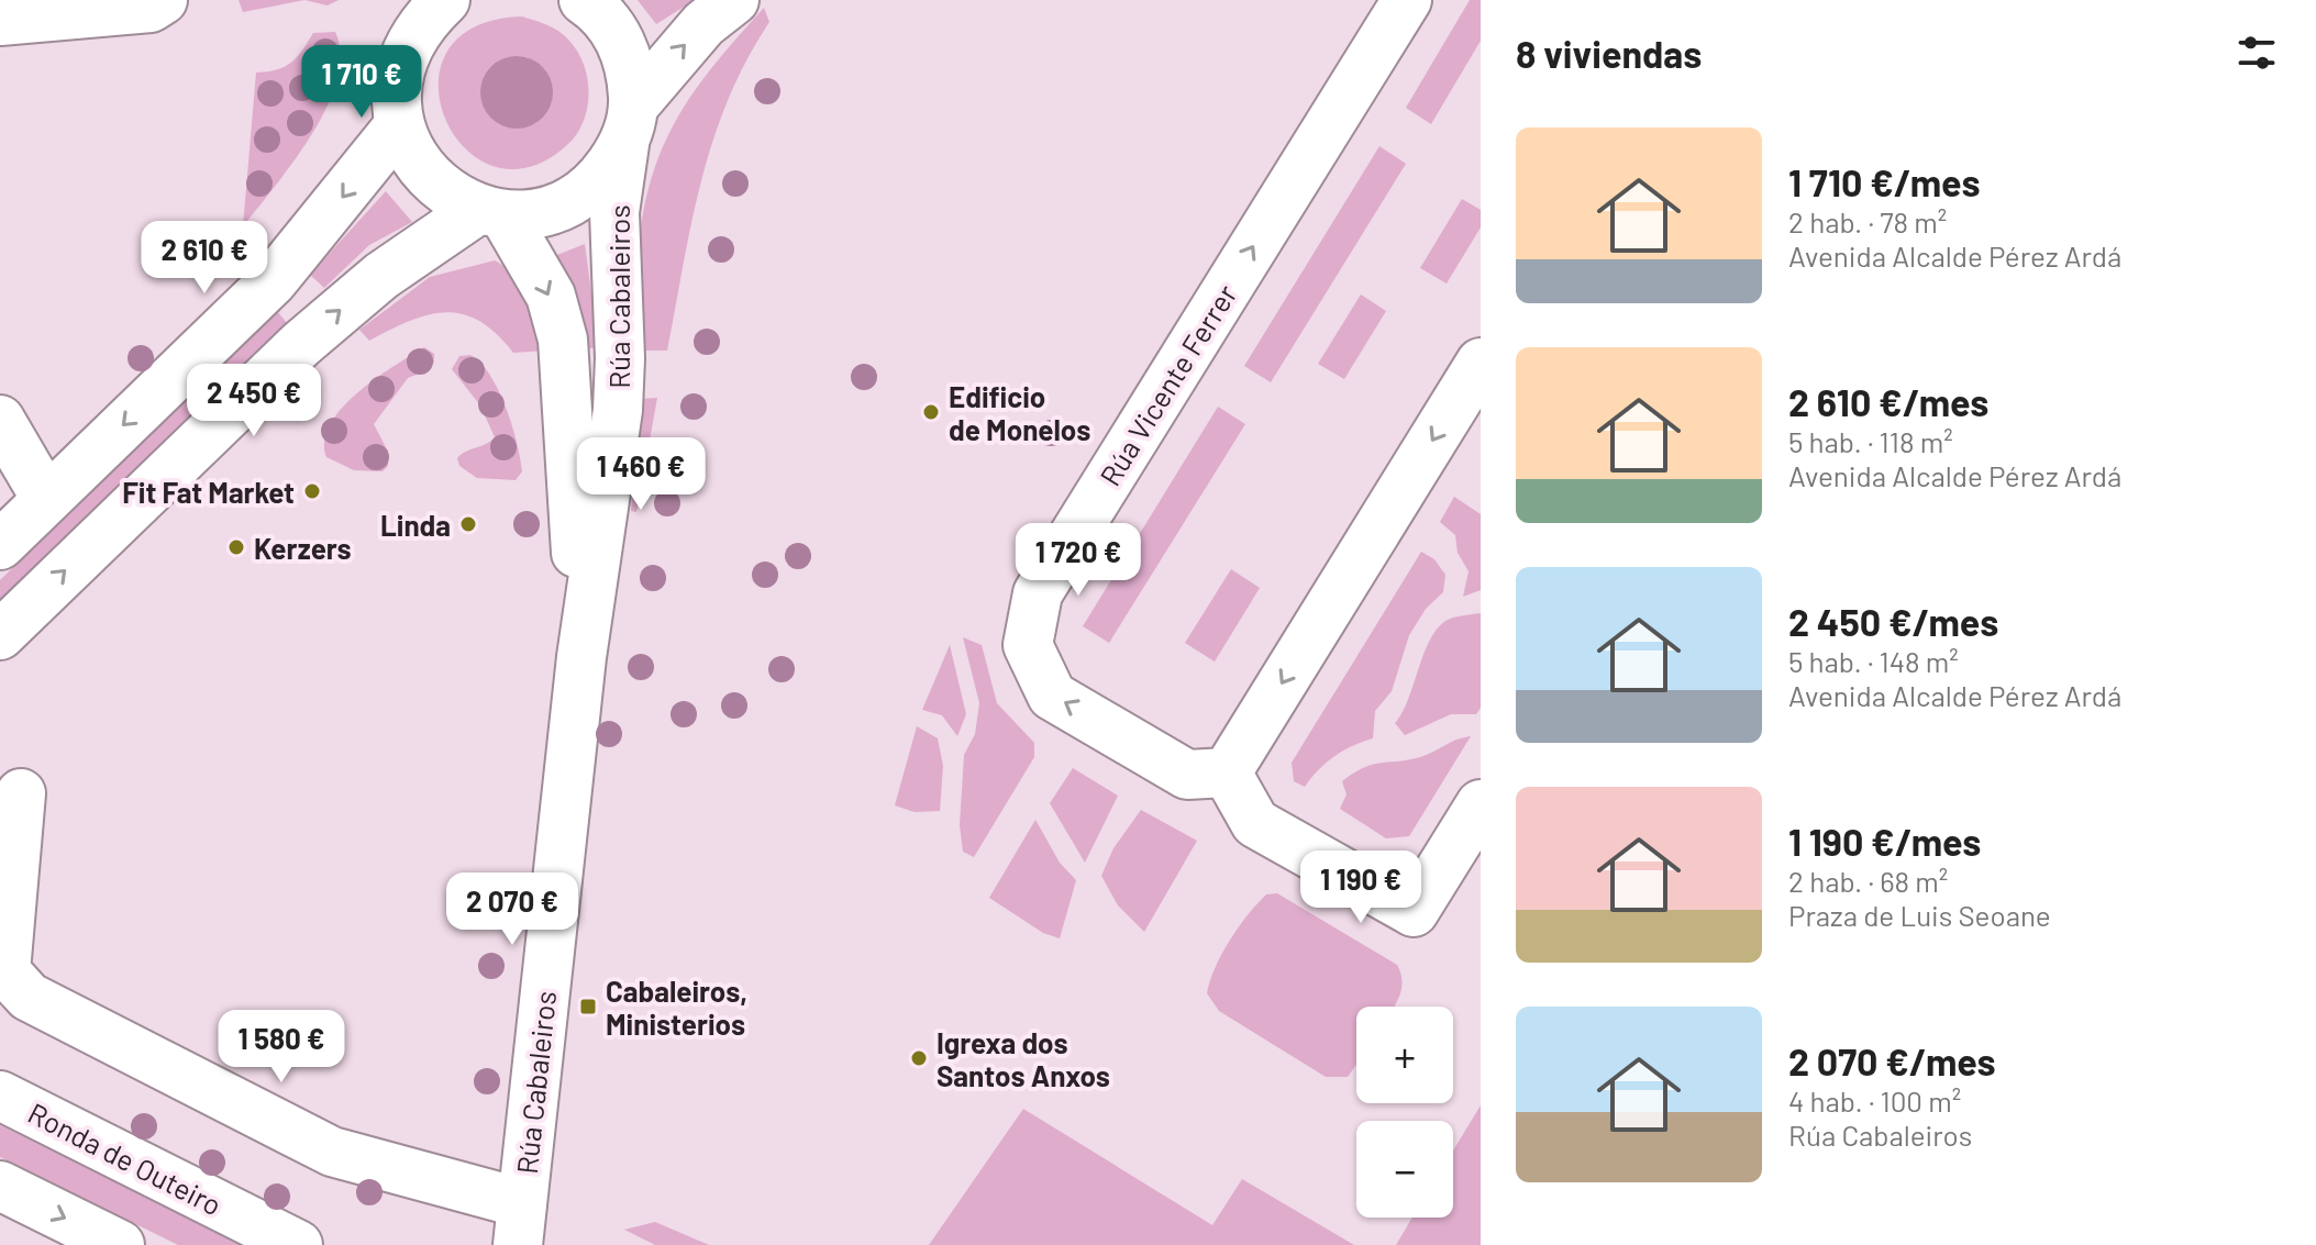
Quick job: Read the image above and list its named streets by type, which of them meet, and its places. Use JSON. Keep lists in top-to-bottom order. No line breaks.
{"streets":{"street":["Rúa Cabaleiros","Rúa Vicente Ferrer","Ronda de Outeiro"]},"places":{"other":["Edificio de Monelos","Fit Fat Market","Linda","Kerzers","Igrexa dos Santos Anxos"],"transit":["Cabaleiros, Ministerios"]},"page":{"heading":"8 viviendas","price":["1 710 €","2 610 €","2 450 €","1 460 €","1 720 €","1 190 €","2 070 €","1 580 €"],"list":[{"name":"1 710 €/mes","note":"2 hab. · 78 m² · Avenida Alcalde Pérez Ardá"},{"name":"2 610 €/mes","note":"5 hab. · 118 m² · Avenida Alcalde Pérez Ardá"},{"name":"2 450 €/mes","note":"5 hab. · 148 m² · Avenida Alcalde Pérez Ardá"},{"name":"1 190 €/mes","note":"2 hab. · 68 m² · Praza de Luis Seoane"},{"name":"2 070 €/mes","note":"4 hab. · 100 m² · Rúa Cabaleiros"}],"map_buttons":["+","−"]}}
